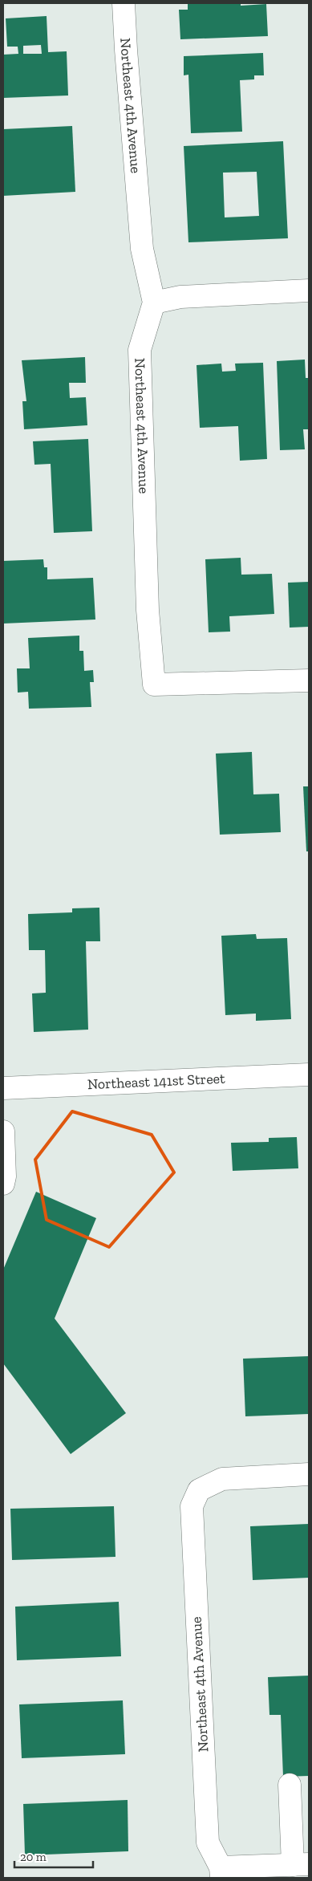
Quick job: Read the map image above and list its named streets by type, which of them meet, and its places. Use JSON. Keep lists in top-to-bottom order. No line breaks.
{"streets":{"street":["Northeast 4th Avenue","Northeast 141st Street"]},"scale_bar":"20 m"}
